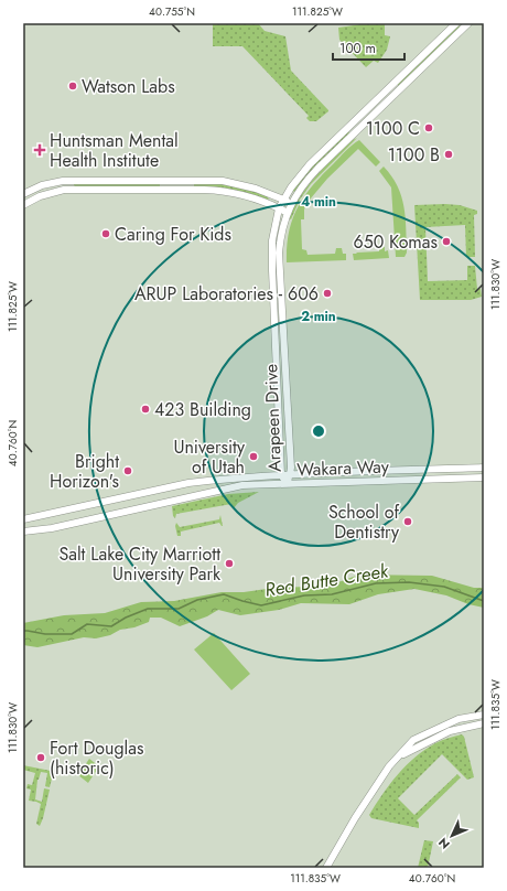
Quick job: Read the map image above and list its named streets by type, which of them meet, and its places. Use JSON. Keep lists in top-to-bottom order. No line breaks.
{"streets":{"street":["Arapeen Drive","Wakara Way"]},"crossings":[["Arapeen Drive","Wakara Way"]],"water":["Red Butte Creek"],"places":{"other":["Watson Labs","1100 C","1100 B","Caring For Kids","650 Komas","ARUP Laboratories - 606","423 Building","University of Utah","Bright Horizon's","School of Dentistry","Salt Lake City Marriott University Park","Fort Douglas (historic)"],"health":["Huntsman Mental Health Institute"]},"scale_bar":"100 m","north":"bottom left","coordinates":["40.755°N","111.825°W","111.830°W","40.760°N","111.835°W"],"rings":["4 min","2 min"]}
